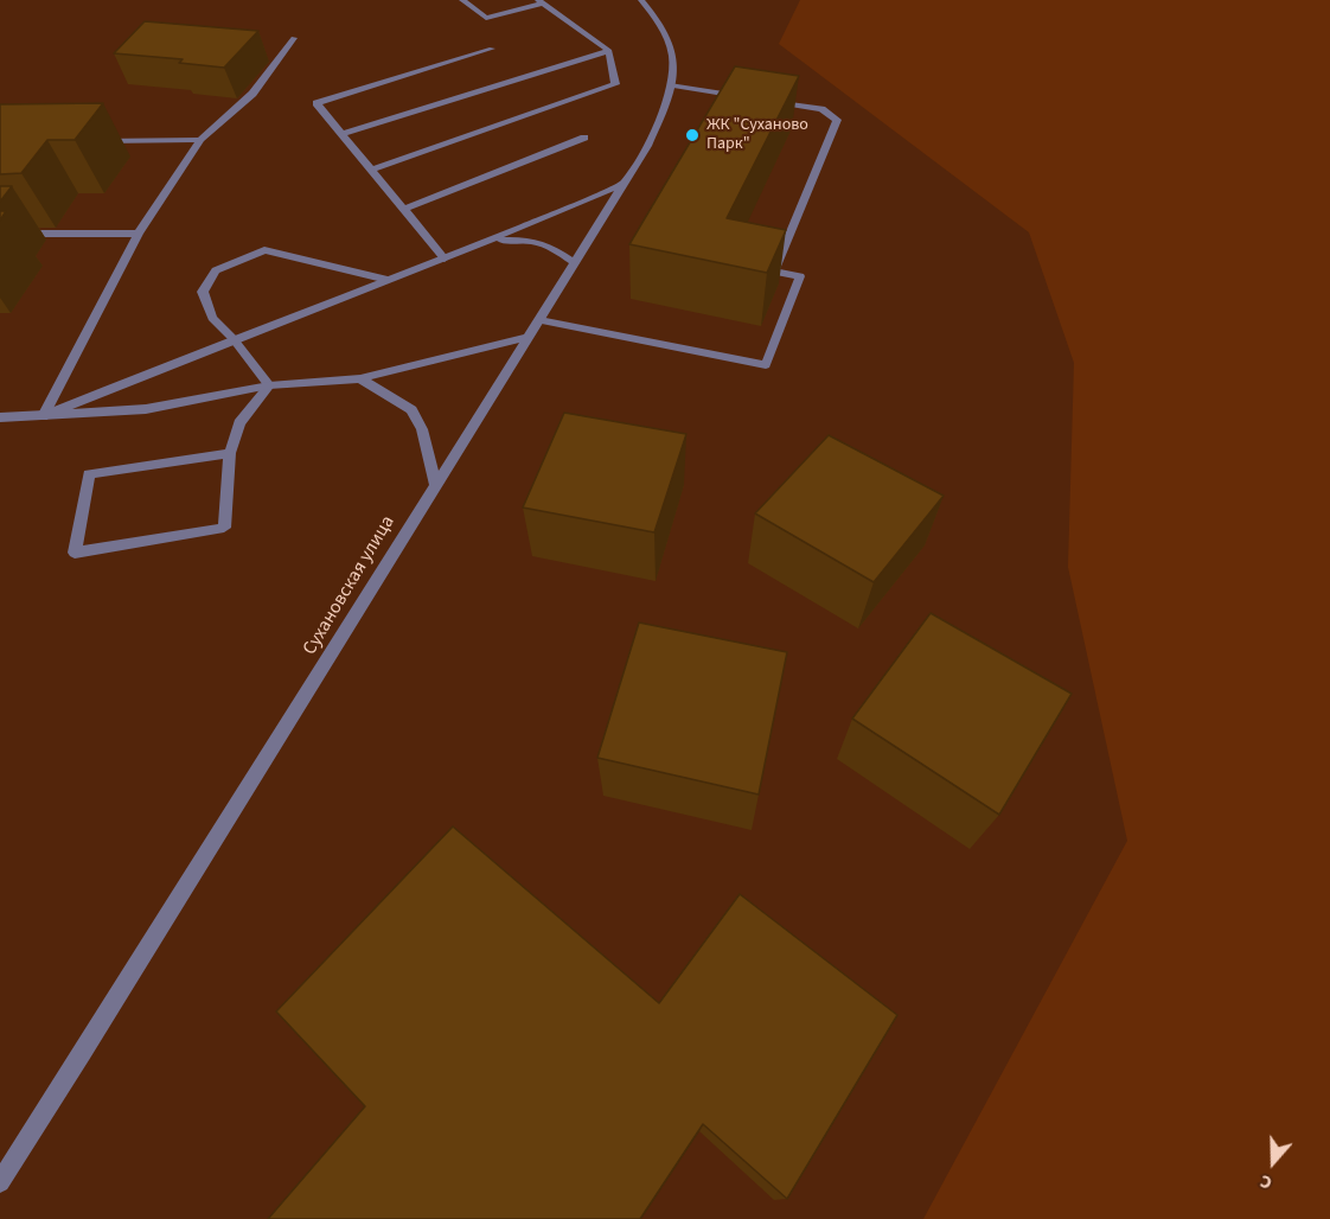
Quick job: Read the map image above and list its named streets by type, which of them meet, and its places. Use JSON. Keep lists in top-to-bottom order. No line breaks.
{"streets":{"street":["Сухановская улица"]},"places":["ЖК \"Суханово Парк\""],"north":"bottom"}
